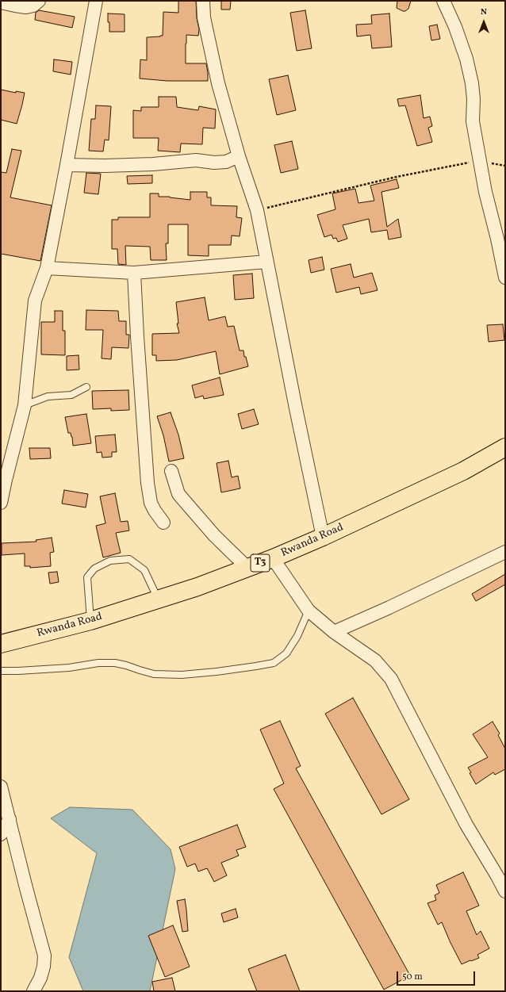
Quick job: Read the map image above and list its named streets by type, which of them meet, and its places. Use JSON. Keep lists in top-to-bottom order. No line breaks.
{"streets":{"highway":["Rwanda Road","T3"]},"scale_bar":"50 m","north":"top"}
